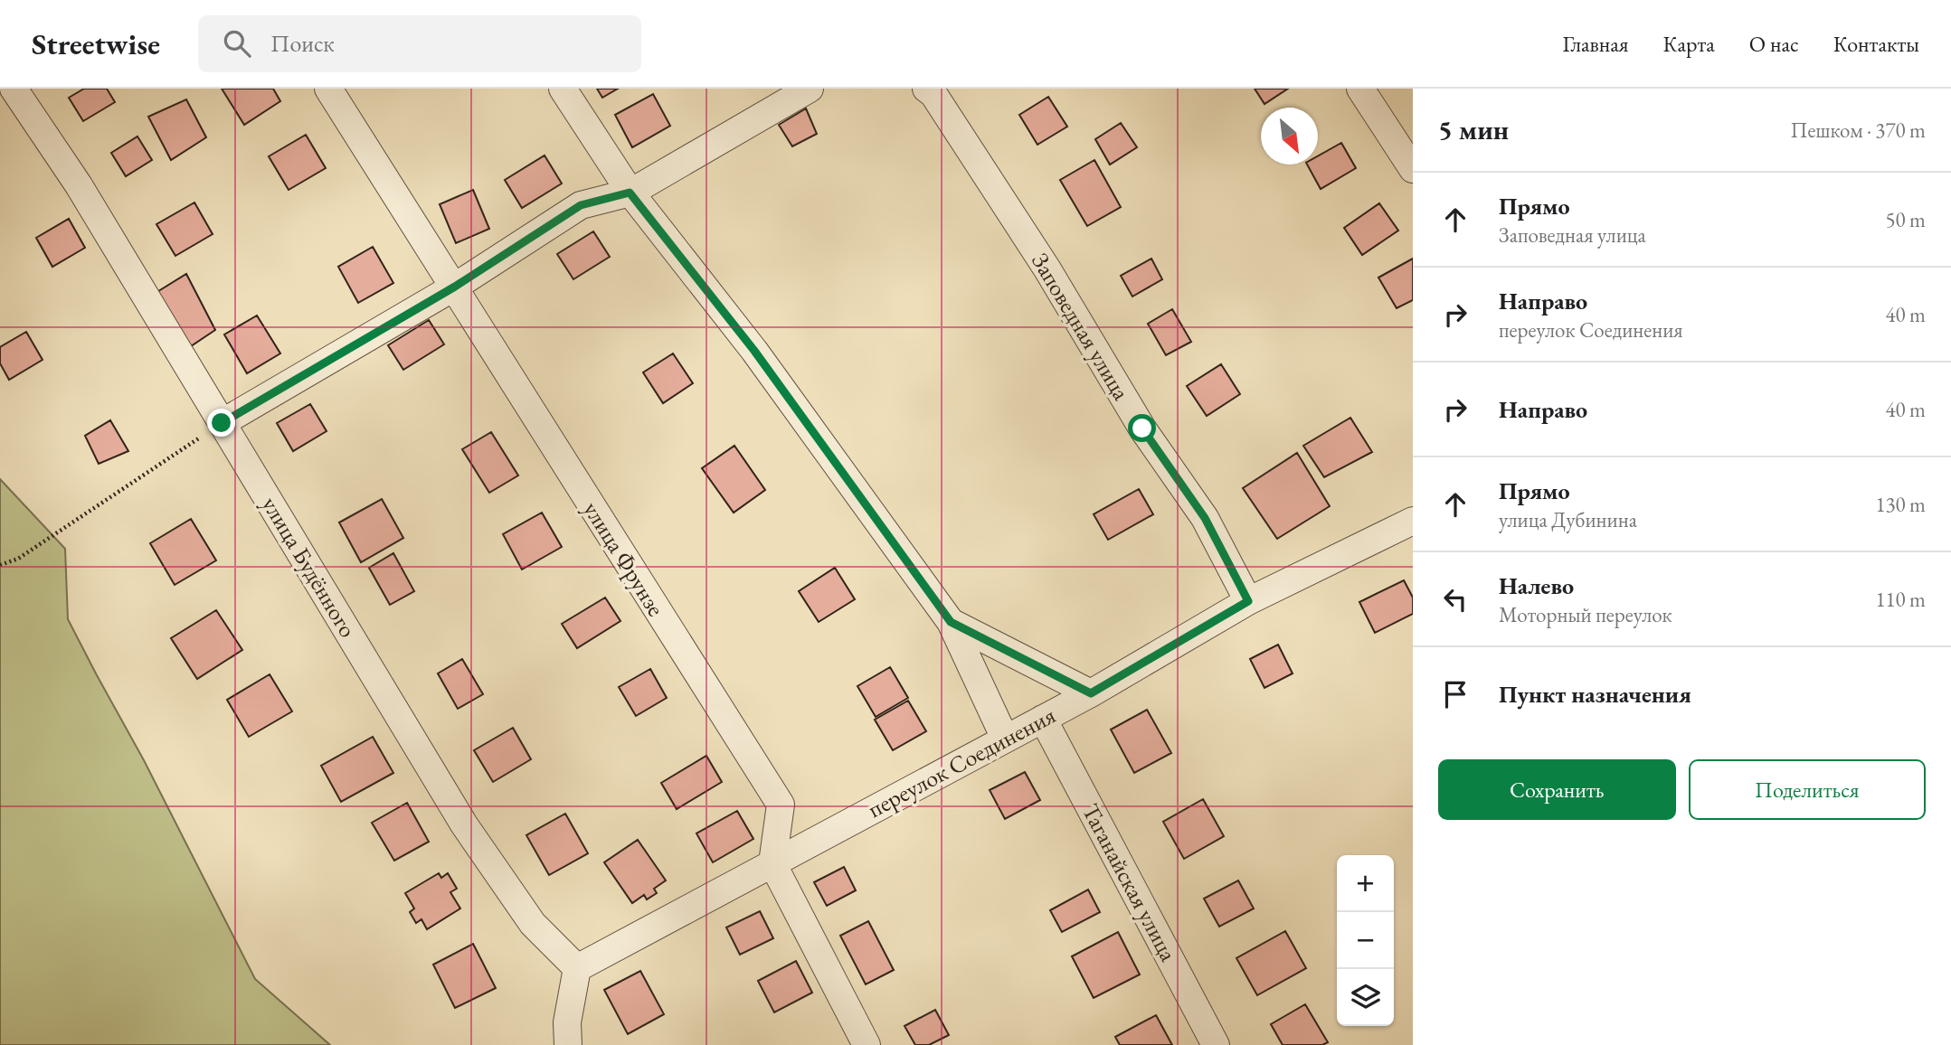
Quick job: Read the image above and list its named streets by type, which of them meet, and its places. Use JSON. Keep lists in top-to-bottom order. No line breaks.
{"streets":{"street":["Заповедная улица","улица Фрунзе","улица Будённого","переулок Соединения","Таганайская улица"]},"crossings":[["Заповедная улица","переулок Соединения"],["улица Фрунзе","переулок Соединения"],["улица Будённого","переулок Соединения"],["переулок Соединения","Таганайская улица"]],"north":"bottom right","page":{"header":"Streetwise","search":"Поиск","nav":["Главная","Карта","О нас","Контакты"],"heading":["5 мин","Пешком · 370 m"],"list":[["Прямо","Заповедная улица","50 m"],["Направо","переулок Соединения","40 m"],["Направо","40 m"],["Прямо","улица Дубинина","130 m"],["Налево","Моторный переулок","110 m"],"Пункт назначения"],"buttons":["Сохранить","Поделиться"],"map_buttons":["+","−"]}}
